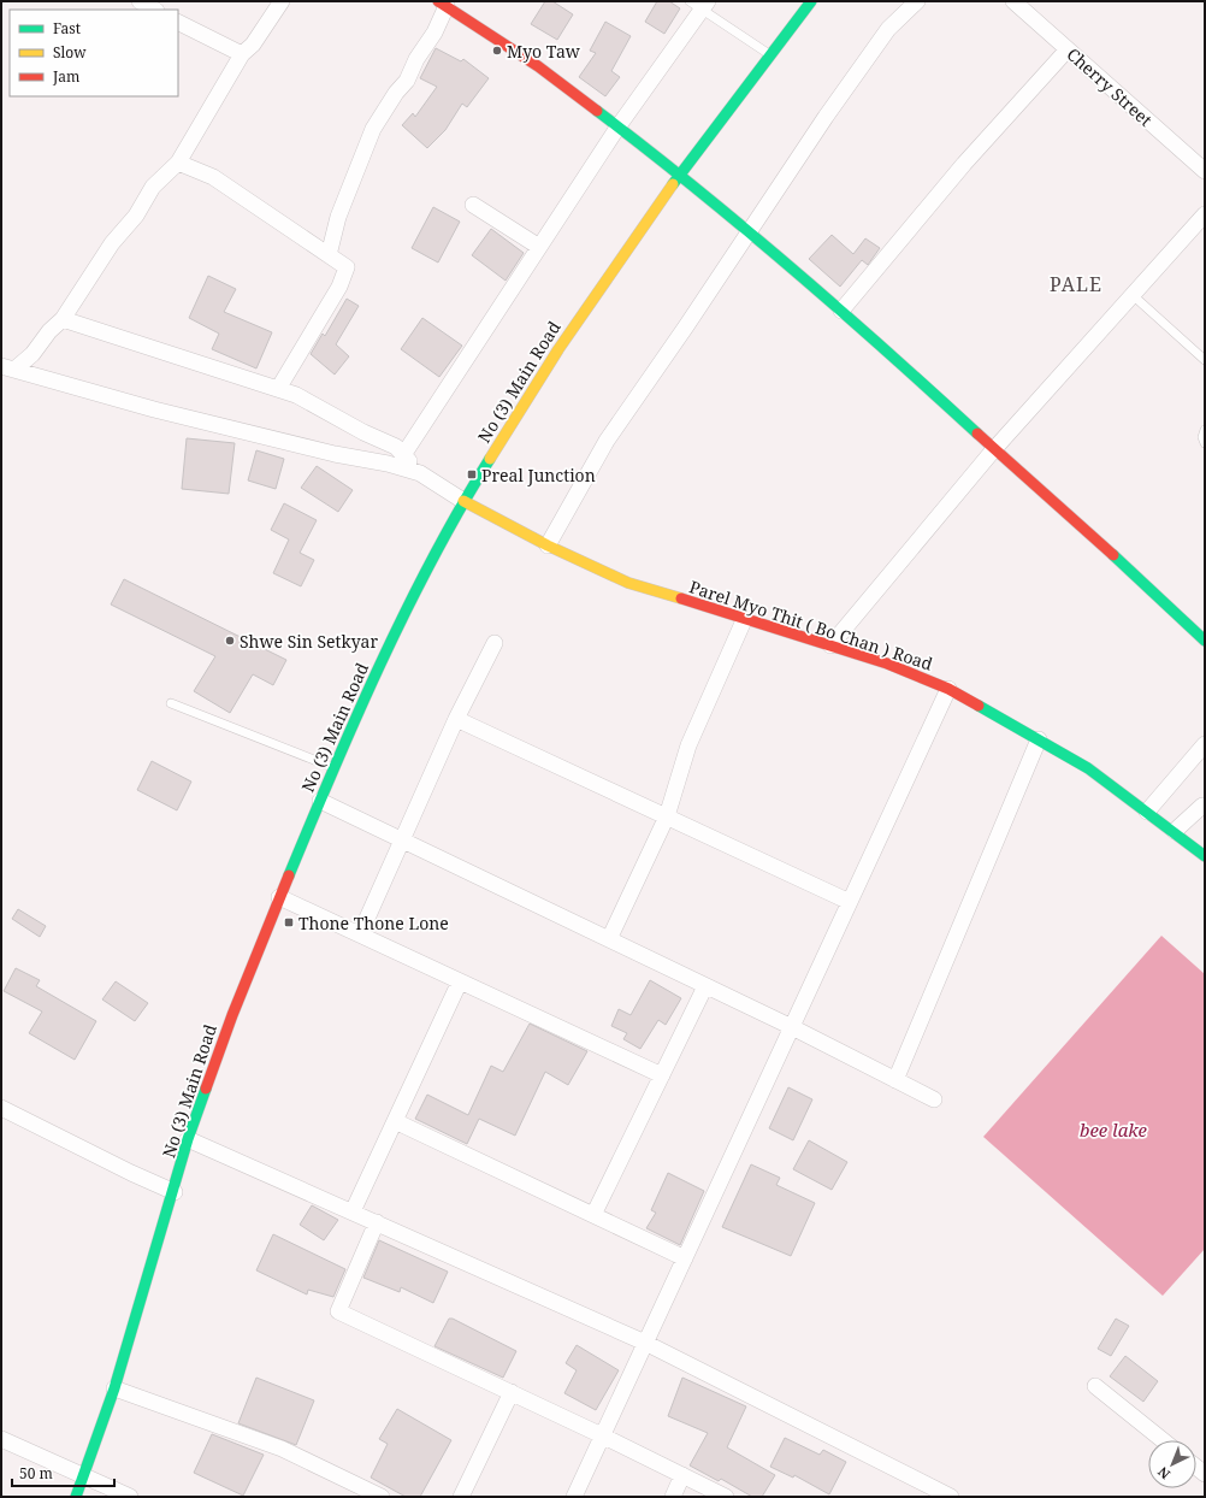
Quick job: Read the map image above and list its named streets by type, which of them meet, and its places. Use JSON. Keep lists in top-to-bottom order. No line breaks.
{"streets":{"street":["Cherry Street","No (3) Main Road","Parel Myo Thit ( Bo Chan ) Road"]},"crossings":[["No (3) Main Road","Parel Myo Thit ( Bo Chan ) Road"]],"districts":["PALE"],"water":["bee lake"],"places":{"other":["Myo Taw","Shwe Sin Setkyar"],"transit":["Preal Junction","Thone Thone Lone"]},"legend":["Fast","Slow","Jam"],"scale_bar":"50 m","north":"bottom left"}
